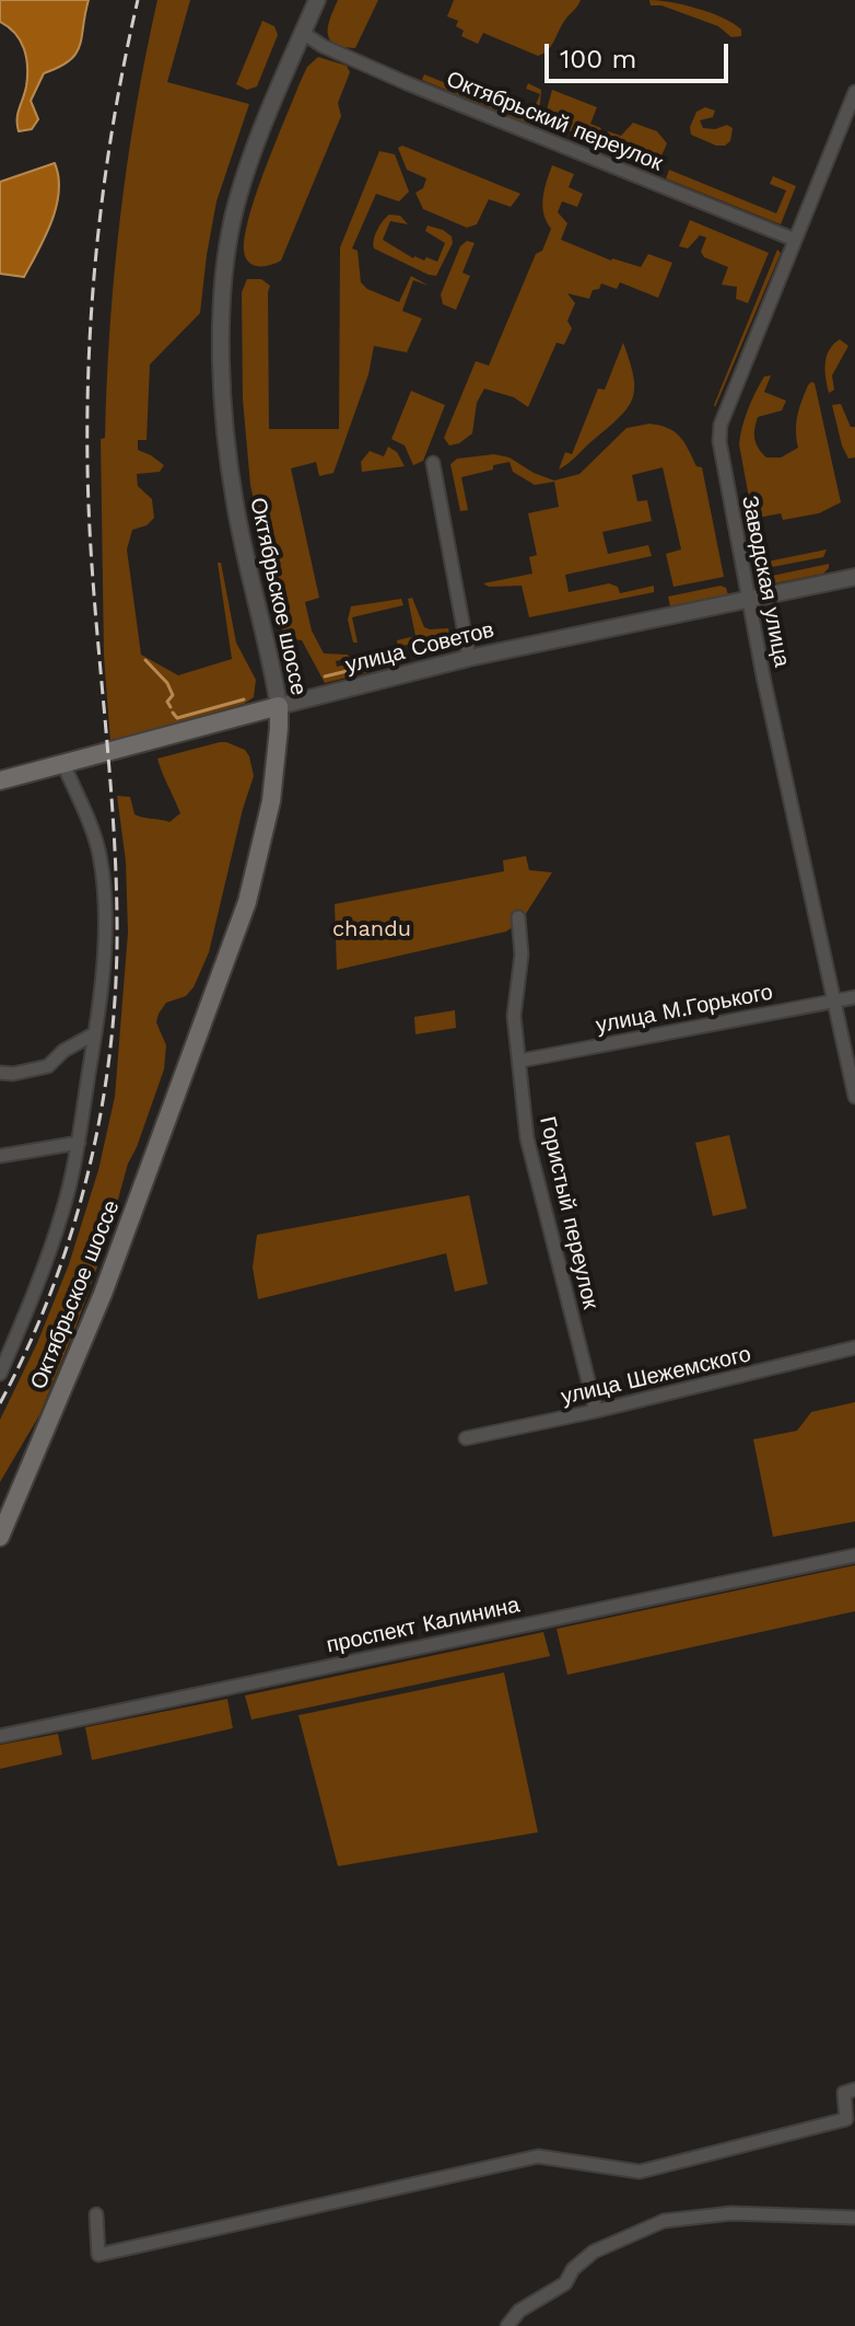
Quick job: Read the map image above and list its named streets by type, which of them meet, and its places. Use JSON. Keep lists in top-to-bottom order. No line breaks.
{"streets":{"main road":["Октябрьское шоссе","улица Советов"],"street":["Октябрьский переулок","Заводская улица","улица М.Горького","Гористый переулок","улица Шежемского","проспект Калинина"]},"crossings":[["Октябрьский переулок","Заводская улица"],["Октябрьский переулок","Октябрьское шоссе"],["Заводская улица","улица Советов"],["Заводская улица","улица М.Горького"],["Октябрьское шоссе","улица Советов"],["улица М.Горького","Гористый переулок"],["Гористый переулок","улица Шежемского"]],"parks":["chandu"],"scale_bar":"100 m"}
